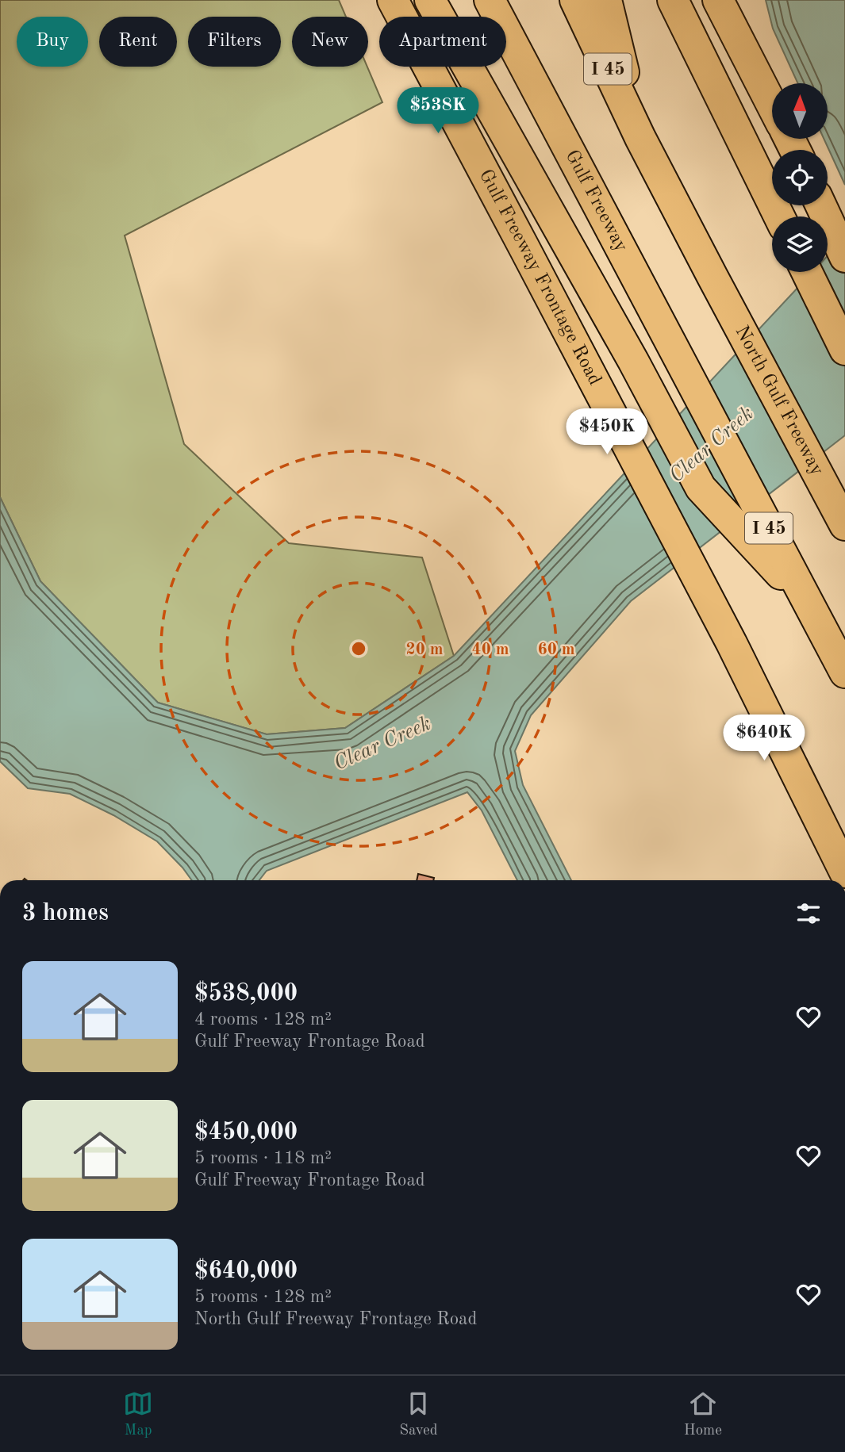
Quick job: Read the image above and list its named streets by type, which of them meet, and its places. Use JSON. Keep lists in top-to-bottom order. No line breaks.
{"streets":{"main road":["I 45","Gulf Freeway","Gulf Freeway Frontage Road","North Gulf Freeway"]},"crossings":[["I 45","Gulf Freeway"],["I 45","North Gulf Freeway"]],"water":["Clear Creek"],"north":"top","page":{"chip":["Buy","Rent","Filters","New","Apartment"],"price":["$538K","$450K","$640K"],"heading":"3 homes","list":[{"name":"$538,000","note":"4 rooms · 128 m² · Gulf Freeway Frontage Road"},{"name":"$450,000","note":"5 rooms · 118 m² · Gulf Freeway Frontage Road"},{"name":"$640,000","note":"5 rooms · 128 m² · North Gulf Freeway Frontage Road"}],"tabs":["Map","Saved","Home"]},"rings":["20 m","40 m","60 m"]}
